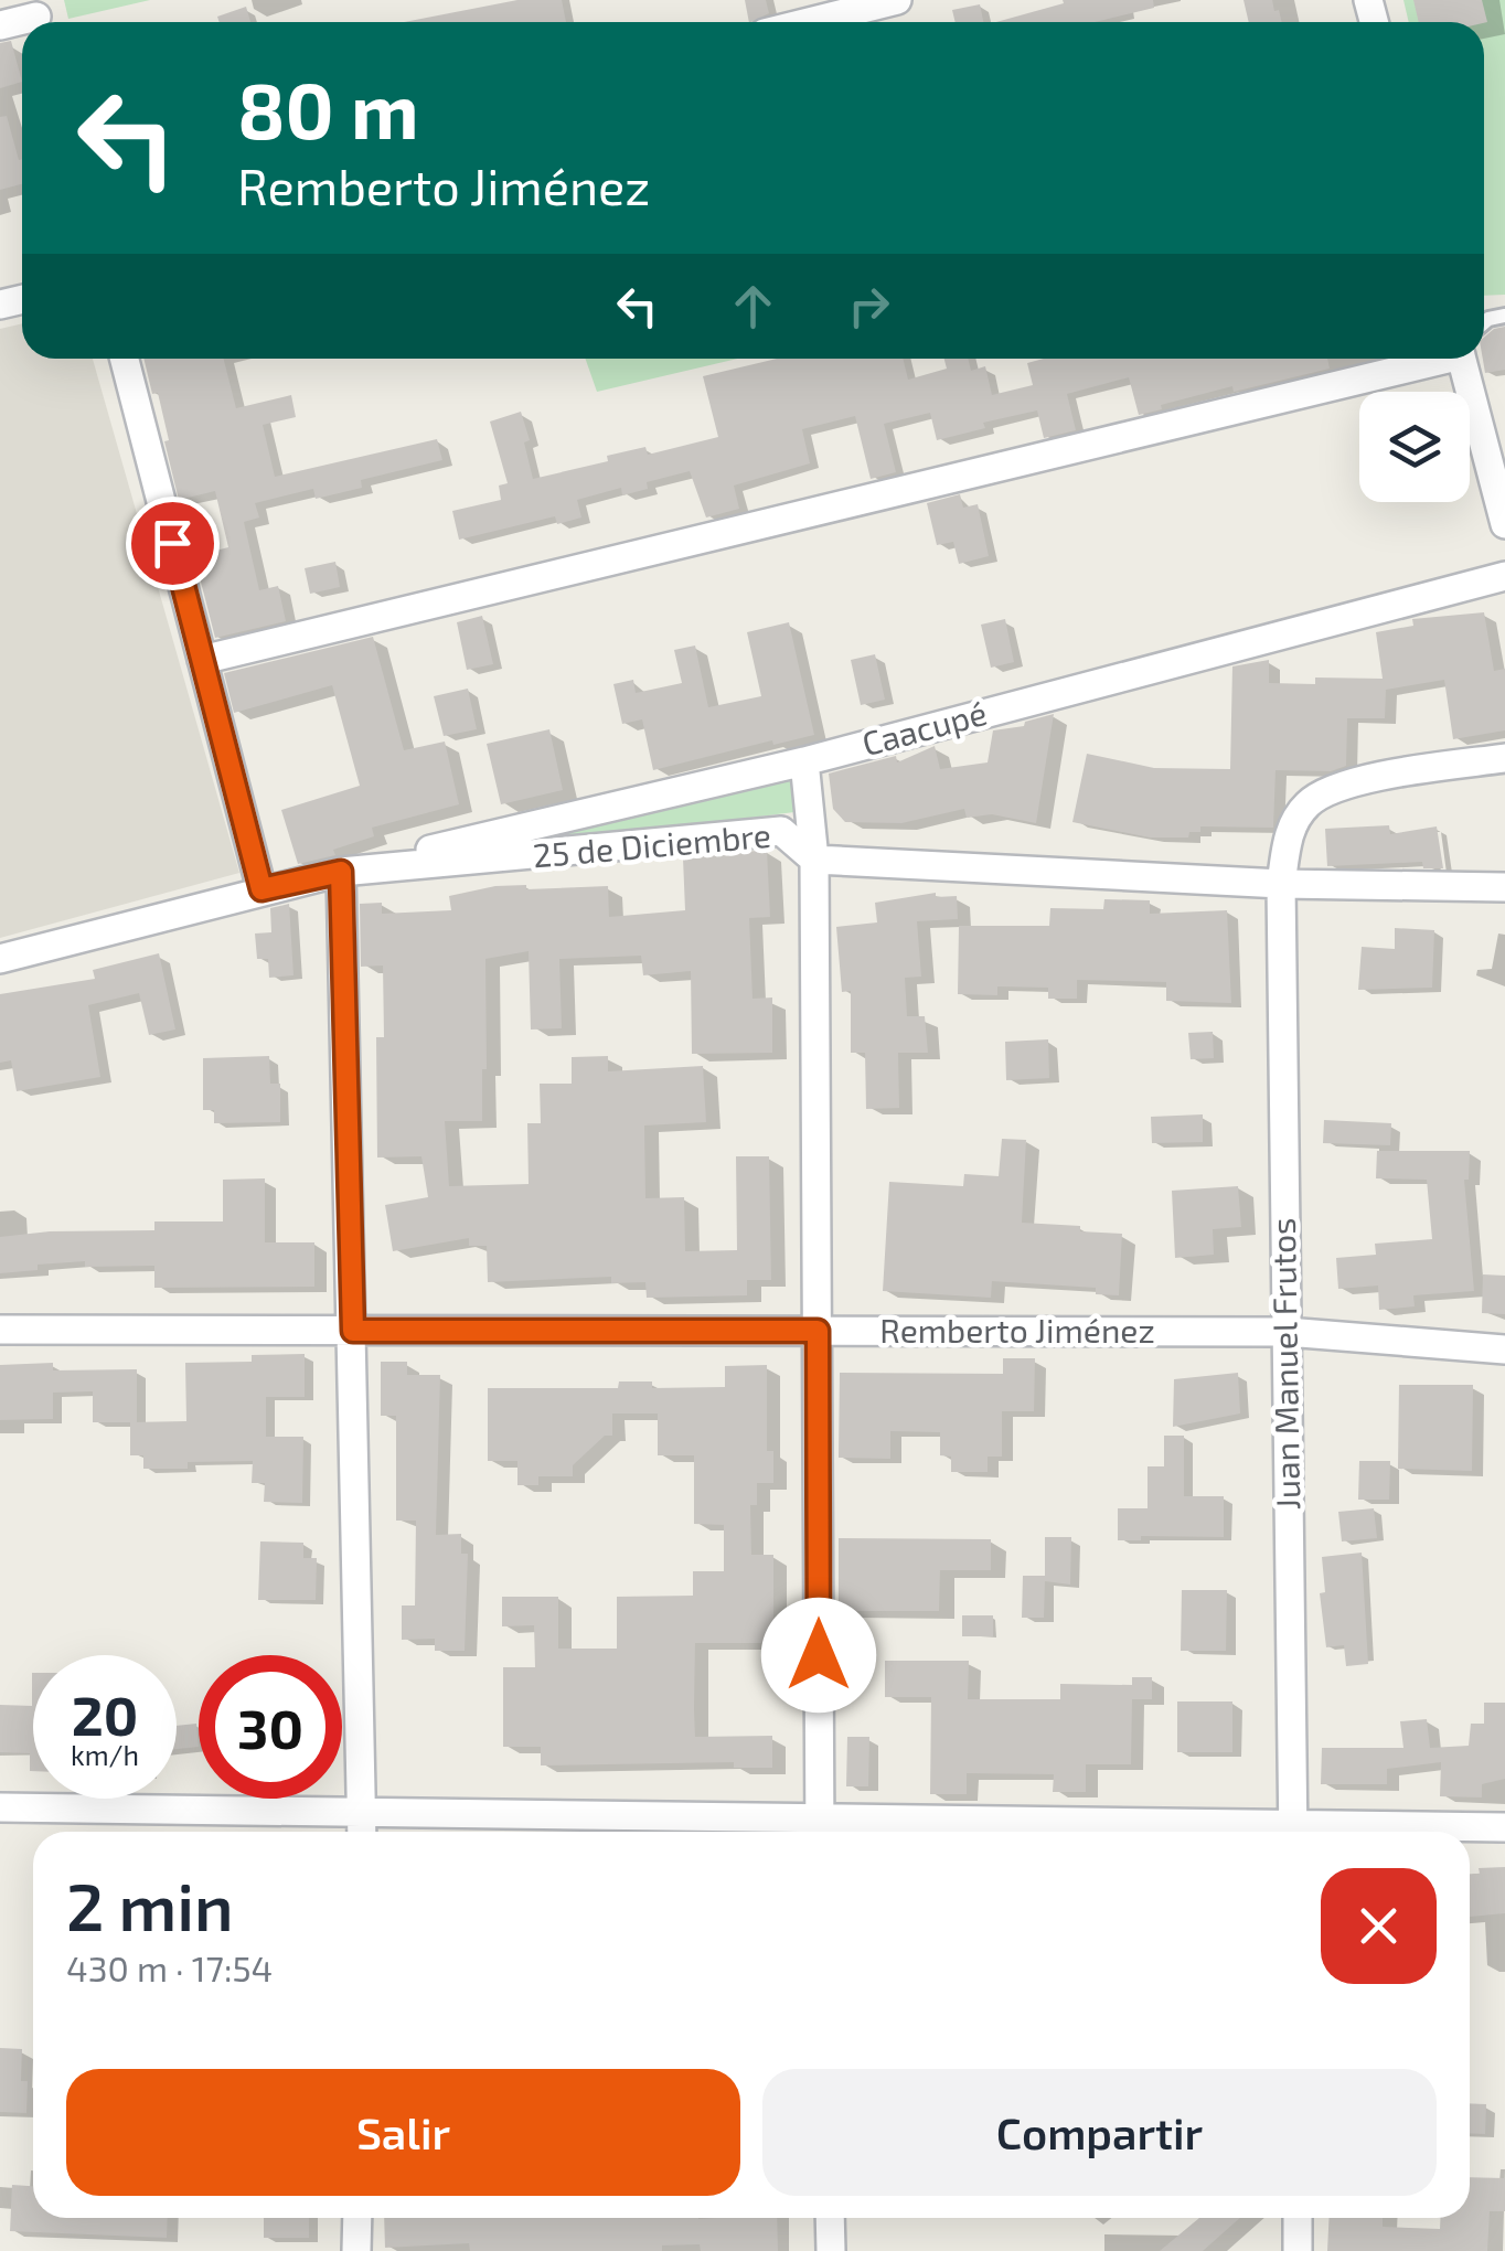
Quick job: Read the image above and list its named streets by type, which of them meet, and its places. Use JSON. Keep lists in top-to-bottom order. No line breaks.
{"streets":{"street":["Caacupé","25 de Diciembre","Remberto Jiménez","Juan Manuel Frutos"]},"crossings":[["Caacupé","25 de Diciembre"],["25 de Diciembre","Juan Manuel Frutos"],["Remberto Jiménez","Juan Manuel Frutos"]],"page":{"turn":["80 m","Remberto Jiménez"],"speed":"20 km/h","limit":"30","heading":["2 min","430 m · 17:54"],"buttons":["Salir","Compartir"]}}
